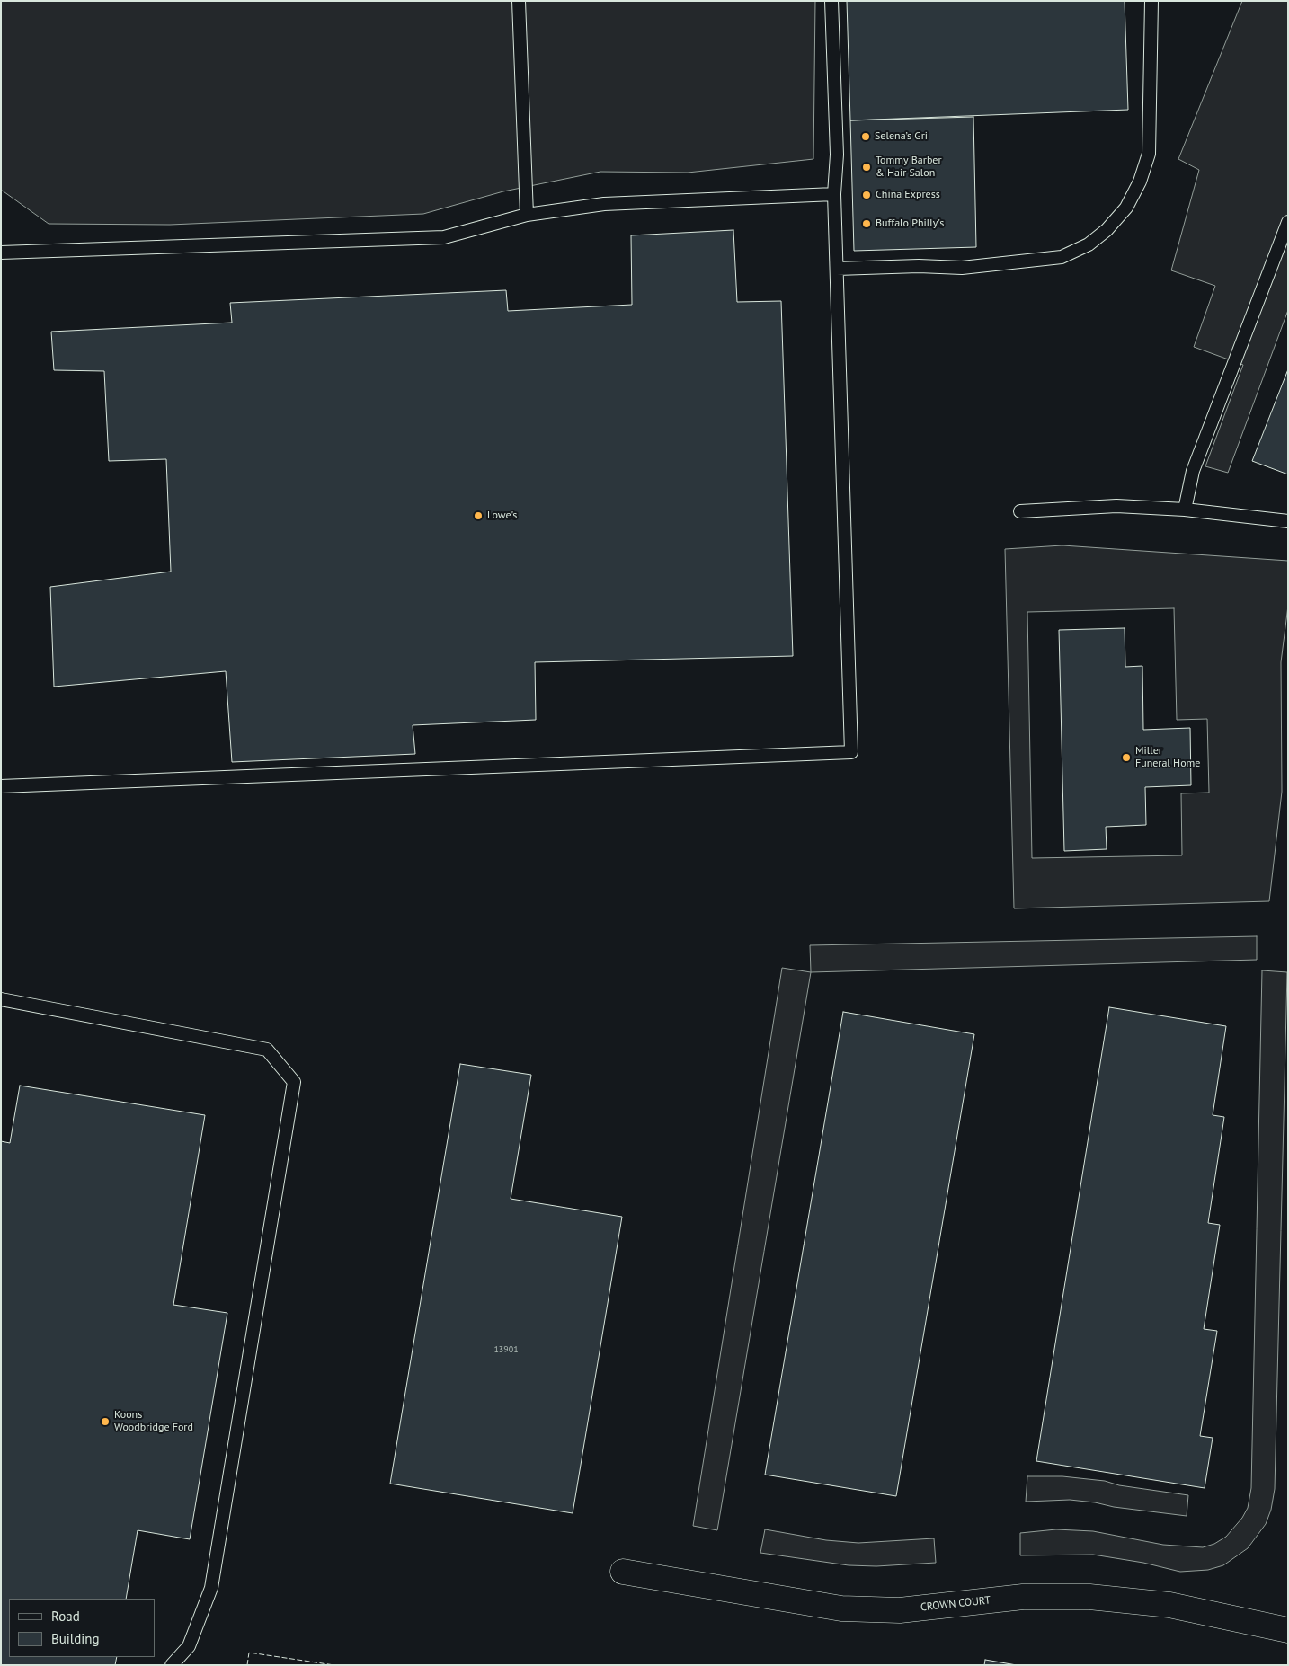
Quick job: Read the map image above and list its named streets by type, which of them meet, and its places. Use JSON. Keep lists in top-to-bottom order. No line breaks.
{"streets":{"street":["CROWN COURT"]},"places":["Selena’s Gri","Tommy Barber & Hair Salon","China Express","Buffalo Philly's","Lowe's","Miller Funeral Home","Koons Woodbridge Ford"],"house_numbers":["13901"],"legend":["Road","Building"]}
